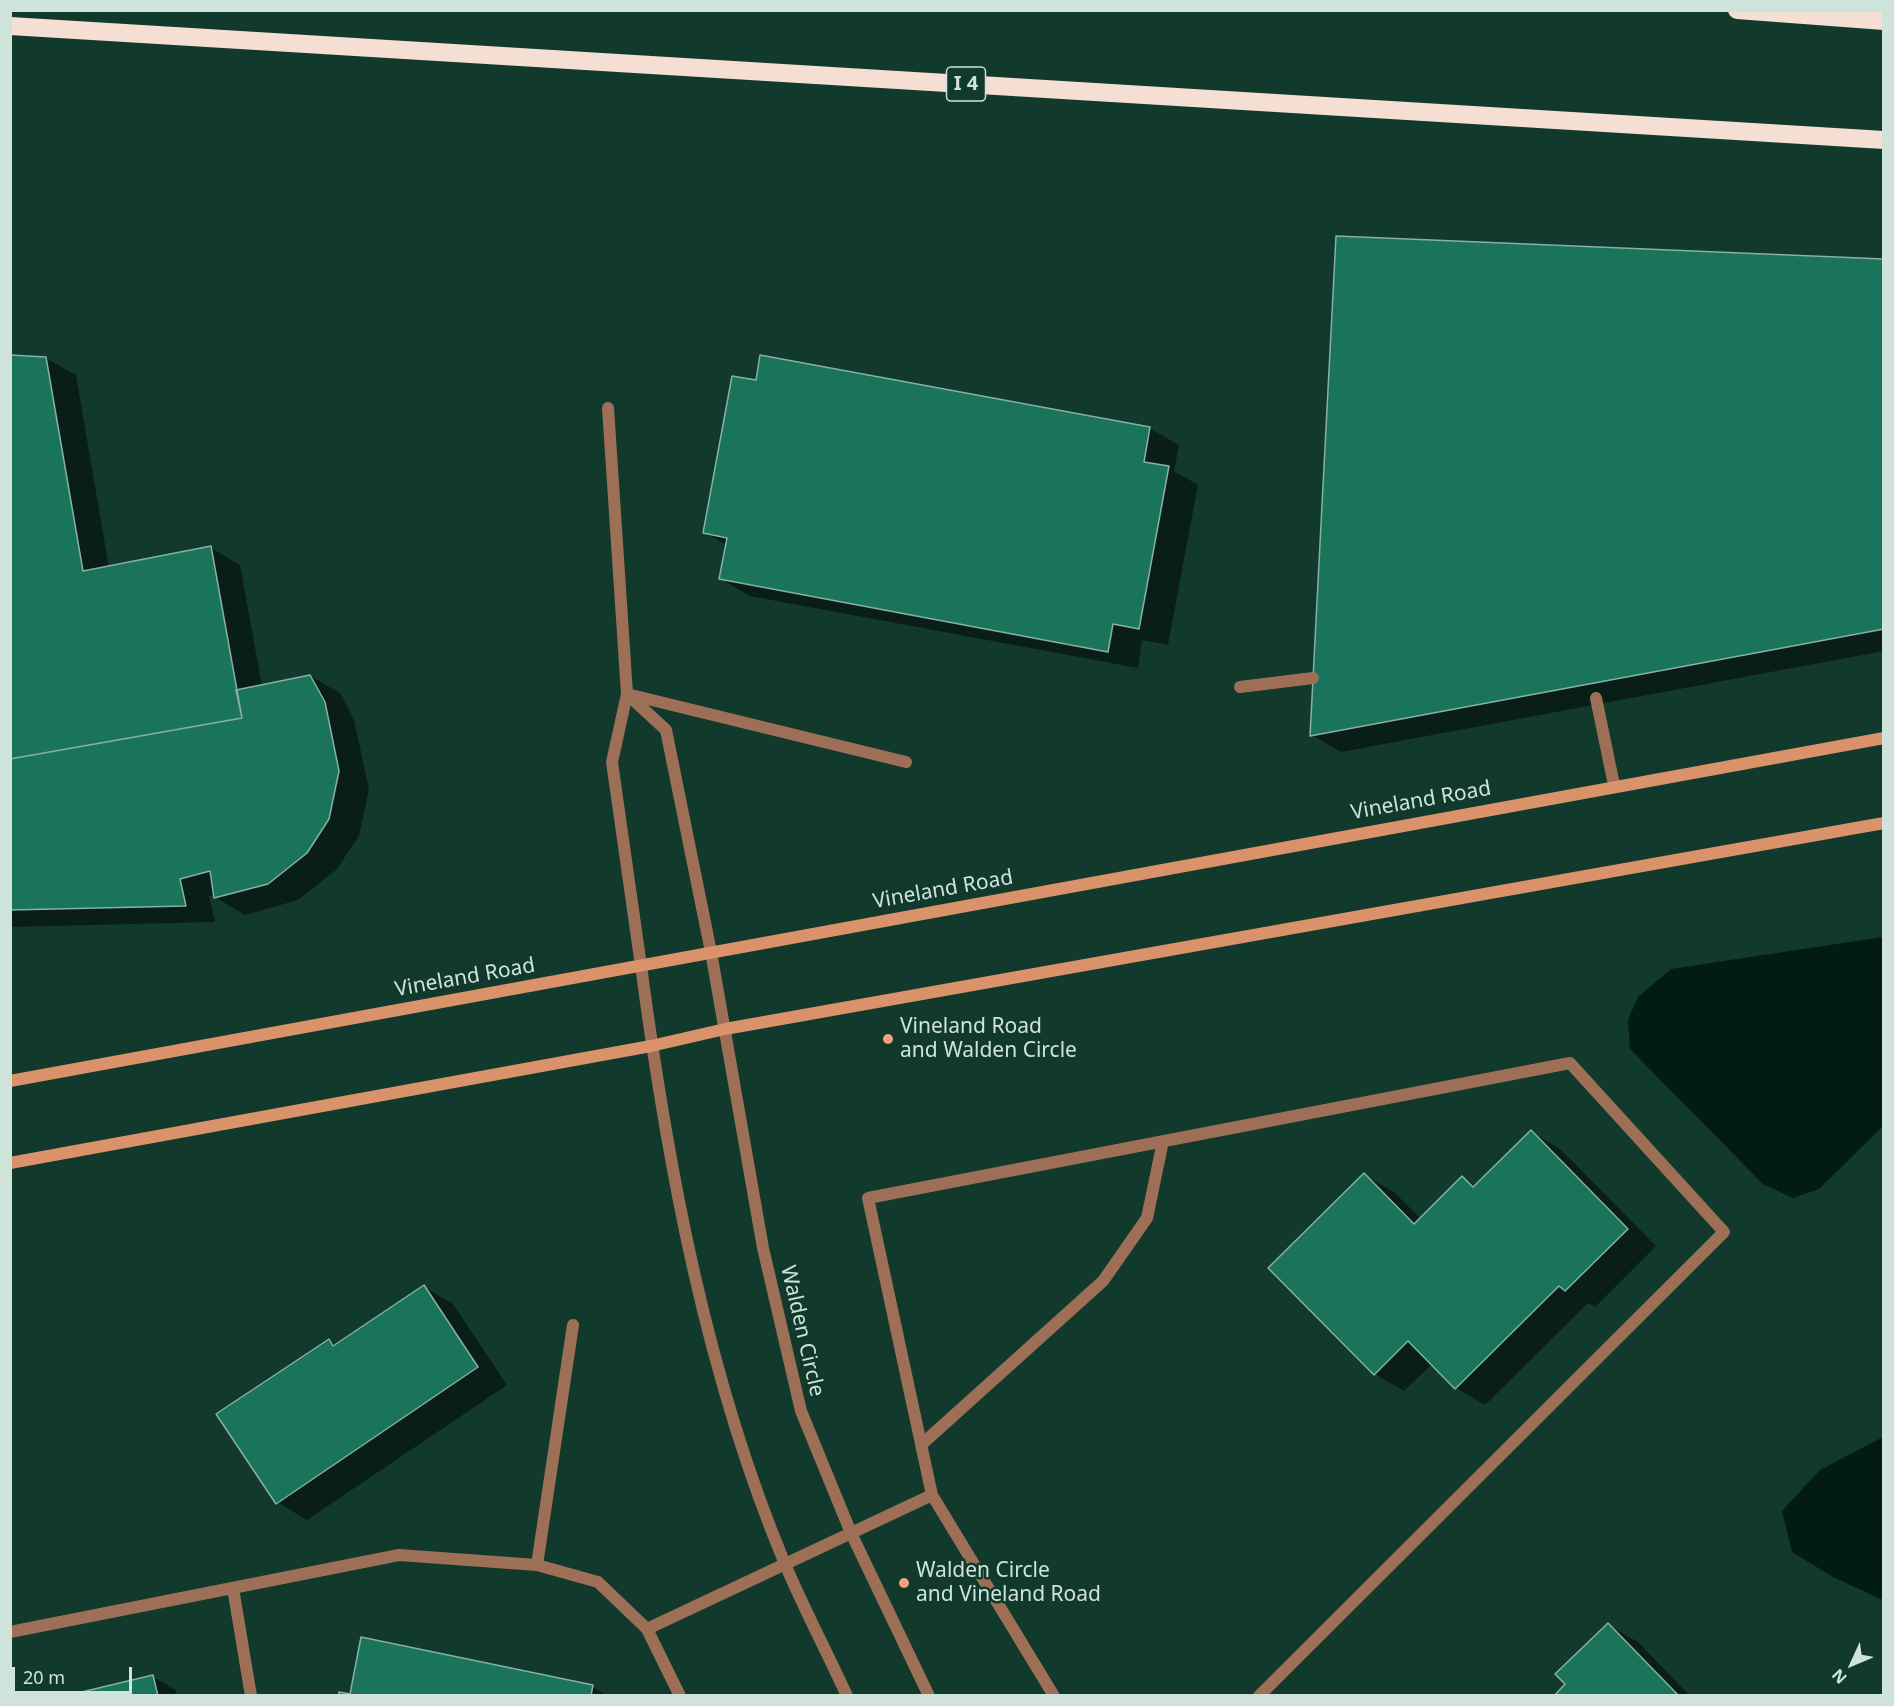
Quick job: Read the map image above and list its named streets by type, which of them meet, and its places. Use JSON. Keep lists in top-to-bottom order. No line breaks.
{"streets":{"highway":["I 4"],"street":["Vineland Road","Walden Circle"]},"crossings":[["Vineland Road","Walden Circle"]],"places":["Vineland Road and Walden Circle","Walden Circle and Vineland Road"],"scale_bar":"20 m","north":"bottom left"}
